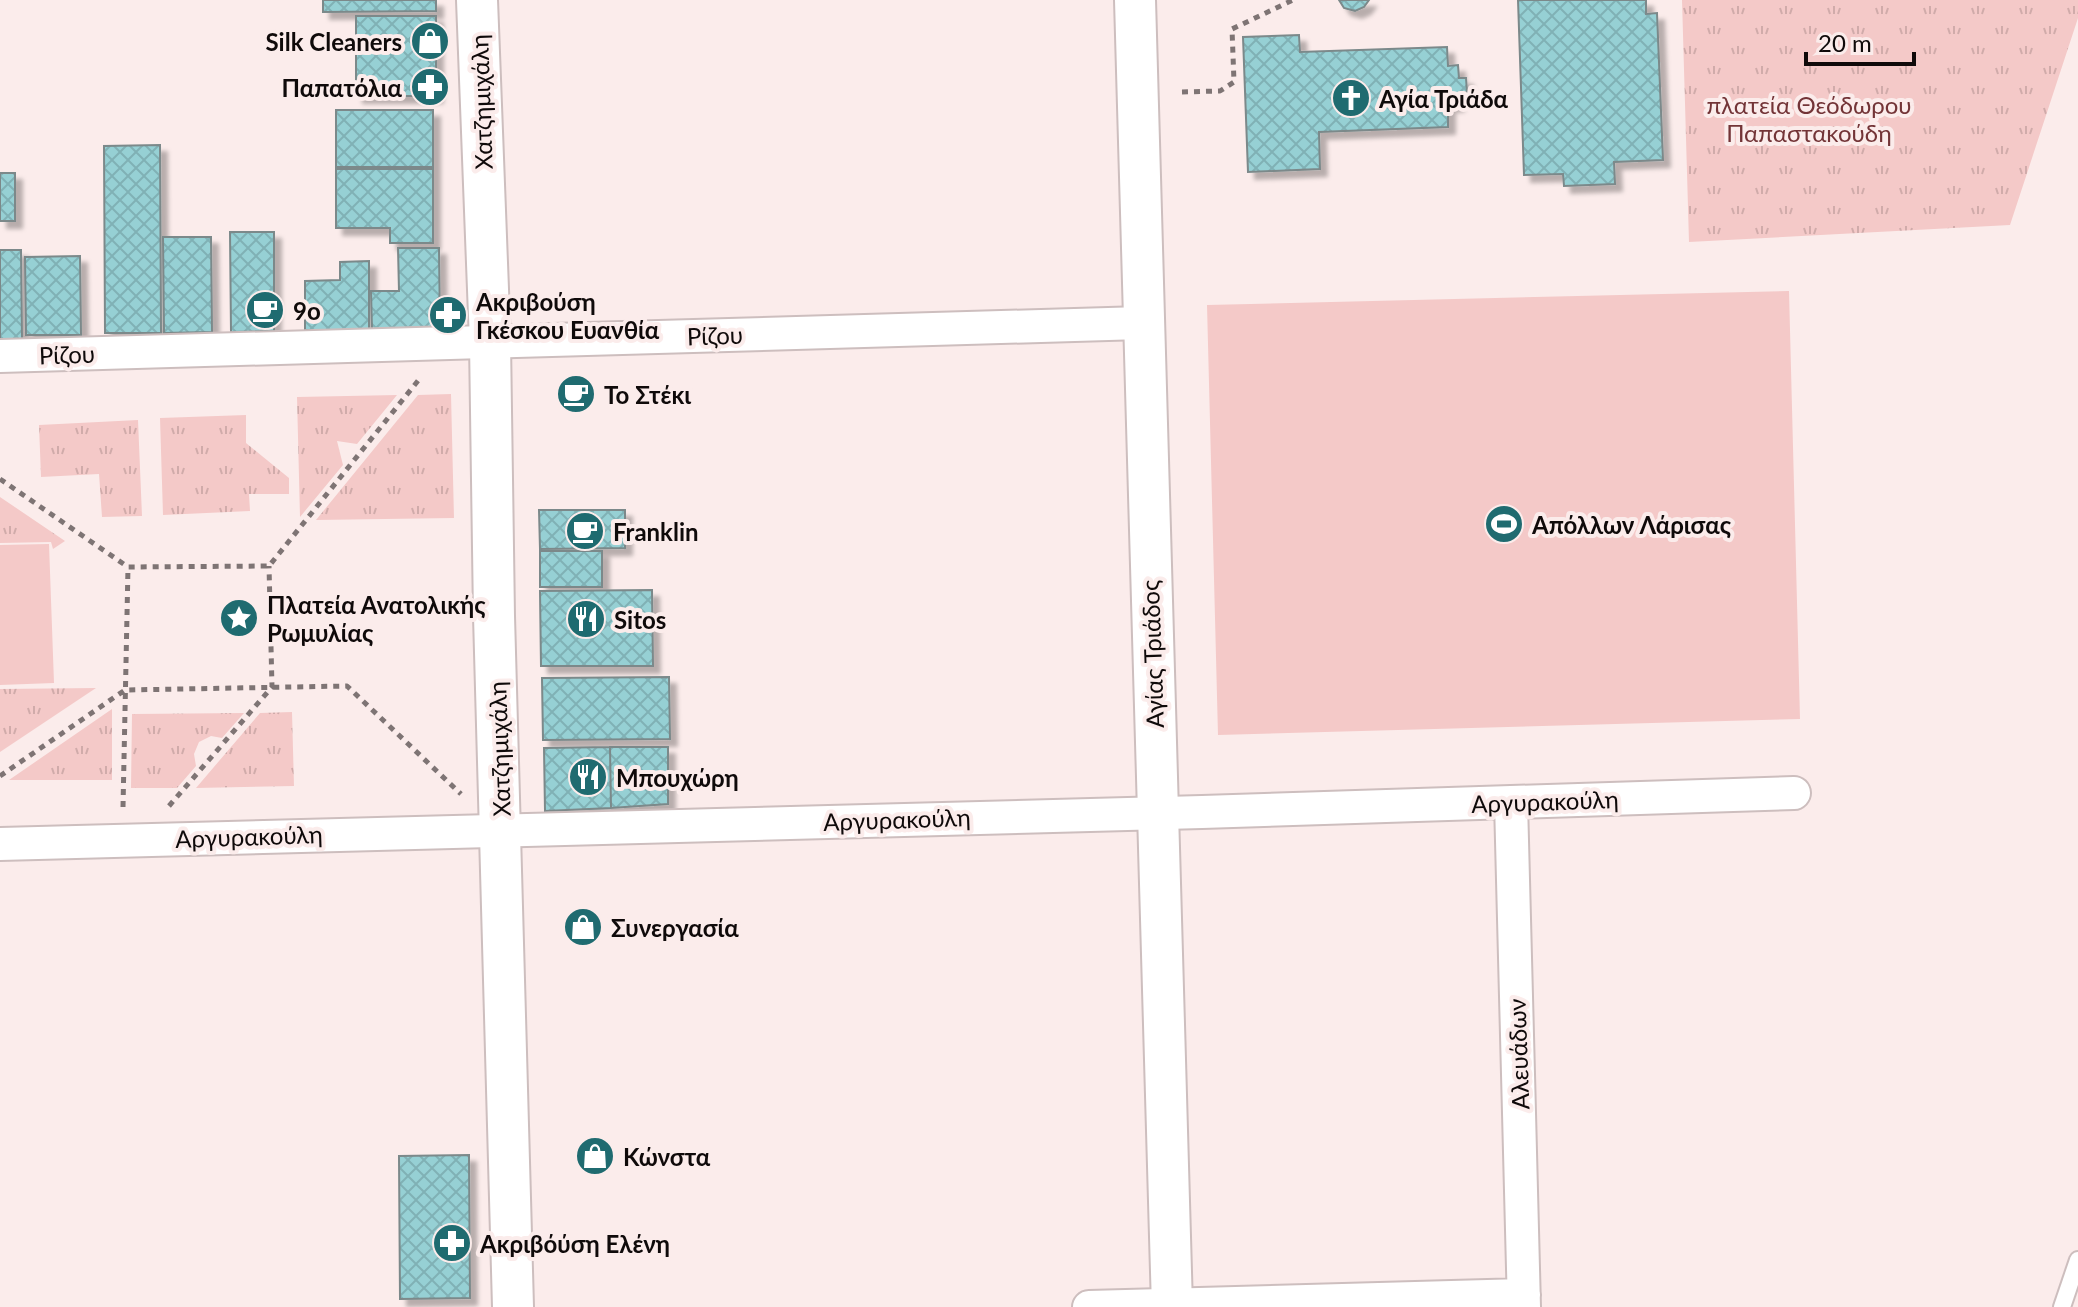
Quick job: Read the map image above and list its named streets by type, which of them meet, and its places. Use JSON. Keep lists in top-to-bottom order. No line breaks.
{"streets":{"street":["Χατζημιχάλη","Ρίζου","Αγίας Τριάδος","Αργυρακούλη","Αλευάδων"]},"crossings":[["Χατζημιχάλη","Ρίζου"],["Χατζημιχάλη","Αργυρακούλη"],["Ρίζου","Αγίας Τριάδος"],["Αγίας Τριάδος","Αργυρακούλη"],["Αργυρακούλη","Αλευάδων"]],"parks":["πλατεία Θεόδωρου Παπαστακούδη"],"places":{"shop":["Silk Cleaners","Συνεργασία","Κώνστα"],"pharmacy":["Παπατόλια","Ακριβούση Γκέσκου Ευανθία","Ακριβόύση Ελένη"],"church":["Αγία Τριάδα"],"cafe":["9ο","Το Στέκι","Franklin"],"sports":["Απόλλων Λάρισας"],"place":["Πλατεία Ανατολικής Ρωμυλίας"],"restaurant":["Sitos","Μπουχώρη"]},"scale_bar":"20 m"}
